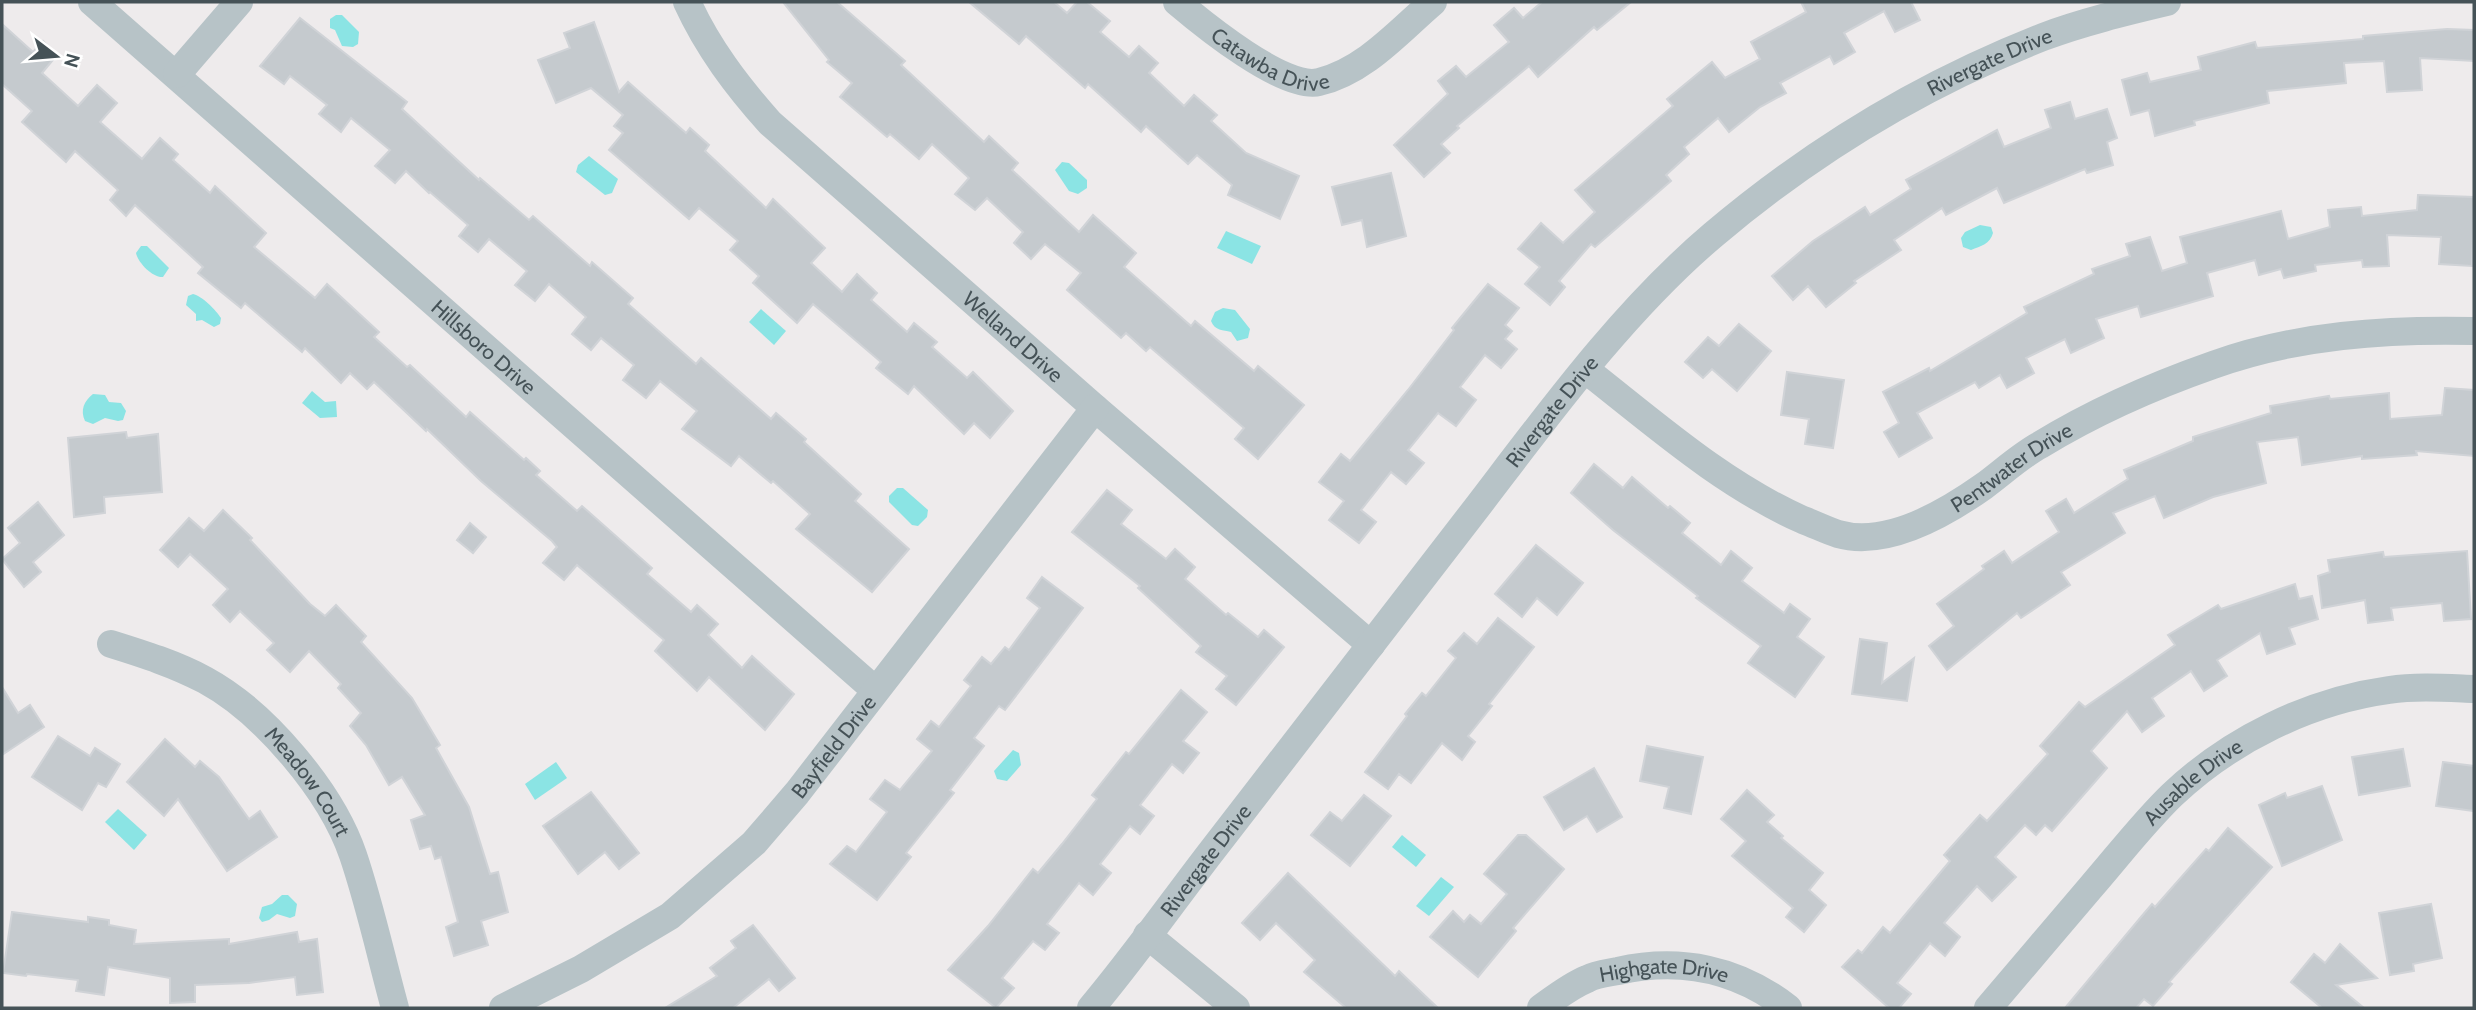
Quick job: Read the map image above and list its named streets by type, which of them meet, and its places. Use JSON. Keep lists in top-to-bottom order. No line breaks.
{"streets":{"street":["Catawba Drive","Rivergate Drive","Welland Drive","Hillsboro Drive","Pentwater Drive","Bayfield Drive","Meadow Court","Ausable Drive","Highgate Drive"]},"crossings":[["Rivergate Drive","Welland Drive"],["Rivergate Drive","Pentwater Drive"],["Welland Drive","Bayfield Drive"],["Hillsboro Drive","Bayfield Drive"]],"north":"right"}
